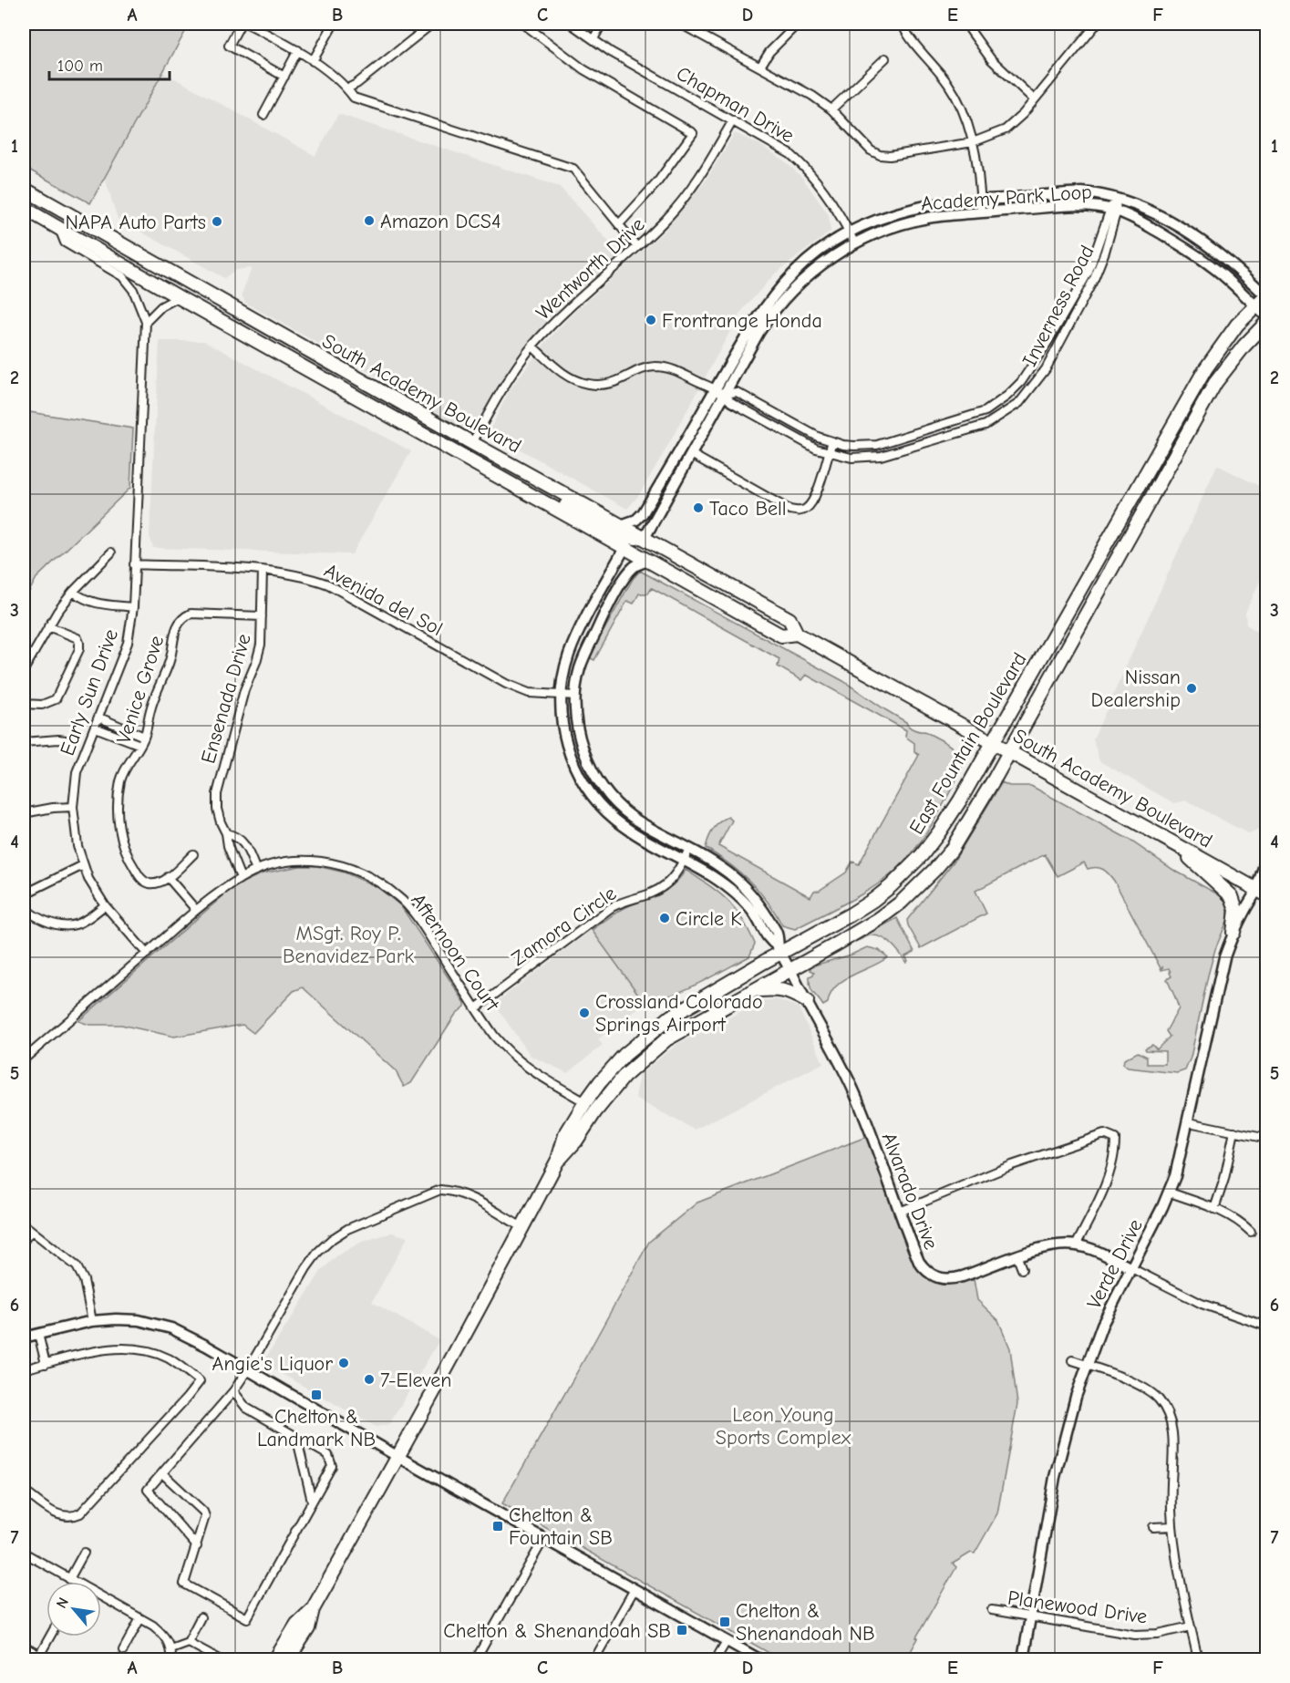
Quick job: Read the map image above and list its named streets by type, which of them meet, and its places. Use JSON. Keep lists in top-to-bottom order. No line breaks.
{"streets":{"highway":["South Academy Boulevard","East Fountain Boulevard"],"street":["Chapman Drive","Academy Park Loop","Wentworth Drive","Inverness Road","Avenida del Sol","Venice Grove","Early Sun Drive","Ensenada Drive","Zamora Circle","Afternoon Court","Alvarado Drive","Verde Drive","Planewood Drive"]},"crossings":[["Chapman Drive","Academy Park Loop"],["Chapman Drive","Wentworth Drive"],["Academy Park Loop","Inverness Road"],["Academy Park Loop","South Academy Boulevard"],["Academy Park Loop","East Fountain Boulevard"],["Wentworth Drive","South Academy Boulevard"],["South Academy Boulevard","Early Sun Drive"],["South Academy Boulevard","East Fountain Boulevard"],["South Academy Boulevard","Verde Drive"],["Avenida del Sol","Early Sun Drive"],["Avenida del Sol","Ensenada Drive"],["Venice Grove","Ensenada Drive"],["Early Sun Drive","Afternoon Court"],["Ensenada Drive","Afternoon Court"],["East Fountain Boulevard","Afternoon Court"],["East Fountain Boulevard","Alvarado Drive"],["Zamora Circle","Afternoon Court"],["Alvarado Drive","Verde Drive"],["Verde Drive","Planewood Drive"]],"parks":["MSgt. Roy P. Benavidez Park","Leon Young Sports Complex"],"places":{"other":["Amazon DCS4","NAPA Auto Parts","Frontrange Honda","Taco Bell","Nissan Dealership","Circle K","Crossland Colorado Springs Airport","Angie's Liquor","7-Eleven"],"transit":["Chelton & Landmark NB","Chelton & Fountain SB","Chelton & Shenandoah NB","Chelton & Shenandoah SB"]},"scale_bar":"100 m","north":"top left","grid":{"columns":["A","B","C","D","E","F"],"rows":["1","2","3","4","5","6","7"]}}
